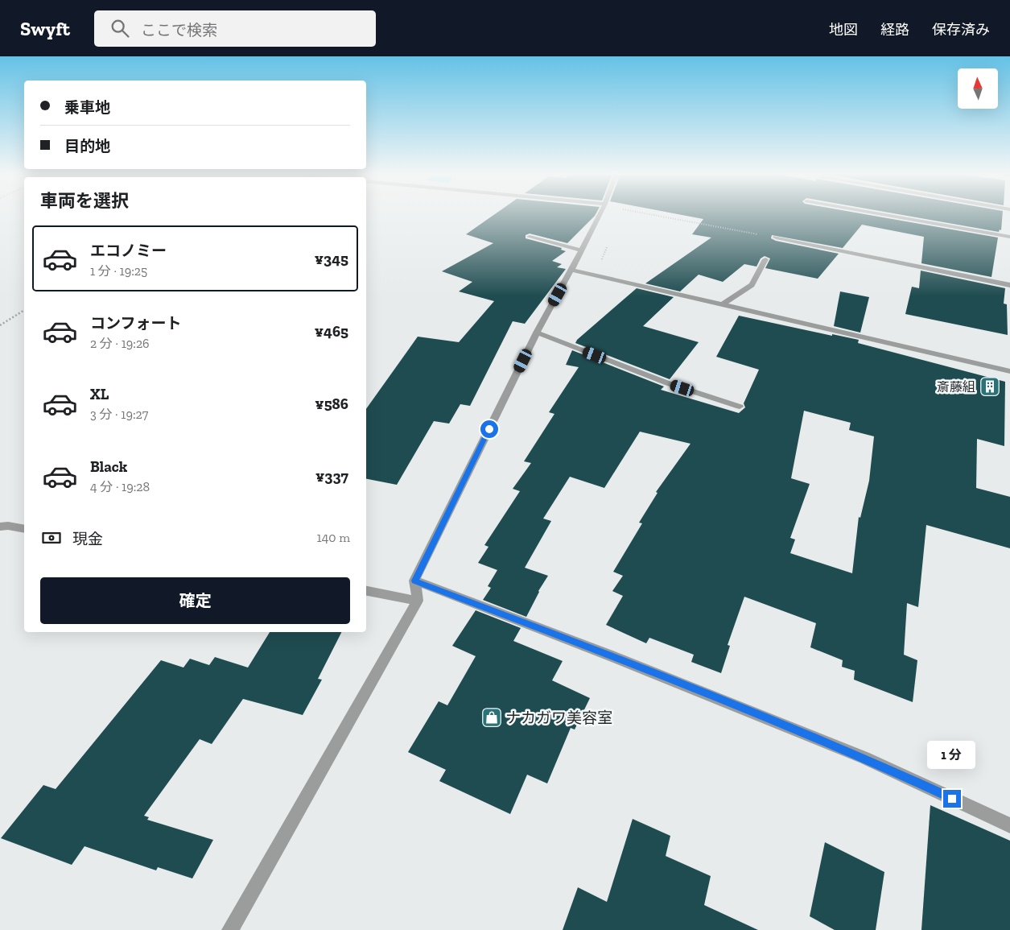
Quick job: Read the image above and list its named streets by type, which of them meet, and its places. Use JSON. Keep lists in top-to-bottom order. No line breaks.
{"places":{"building":["斎藤組"],"shop":["ナカガワ美容室"]},"north":"top","page":{"header":"Swyft","search":"ここで検索","nav":["地図","経路","保存済み"],"banner":["乗車地","目的地"],"heading":"車両を選択","list":[{"name":"エコノミー","note":"1 分 · 19:25","value":"¥345"},{"name":"コンフォート","note":"2 分 · 19:26","value":"¥465"},{"name":"XL","note":"3 分 · 19:27","value":"¥586"},{"name":"Black","note":"4 分 · 19:28","value":"¥337"}],"pay":["現金","140 m"],"buttons":"確定","bubble":"1 分"}}
